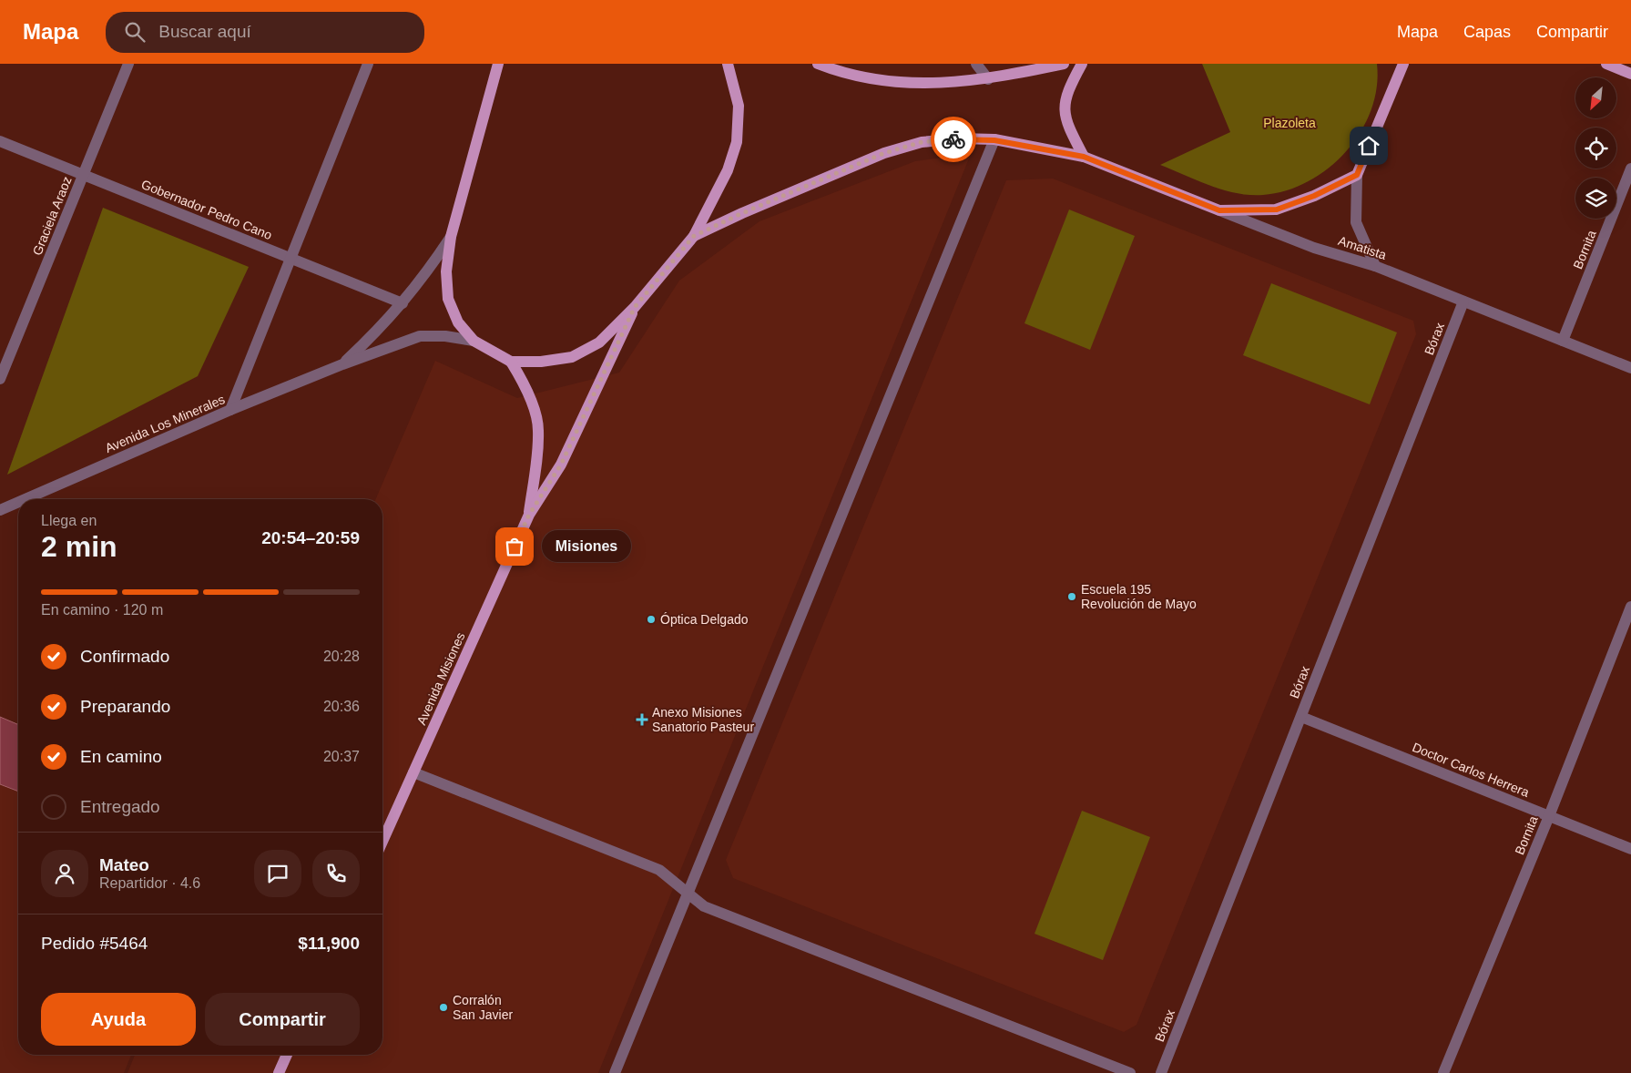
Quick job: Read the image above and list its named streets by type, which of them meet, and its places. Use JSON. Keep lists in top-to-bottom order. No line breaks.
{"streets":{"main road":["Amatista","Avenida Misiones"],"street":["Gobernador Pedro Cano","Graciela Araoz","Bornita","Bórax","Avenida Los Minerales","Doctor Carlos Herrera"]},"crossings":[["Gobernador Pedro Cano","Graciela Araoz"],["Gobernador Pedro Cano","Avenida Los Minerales"],["Amatista","Bornita"],["Amatista","Bórax"],["Bornita","Doctor Carlos Herrera"],["Bórax","Doctor Carlos Herrera"]],"parks":["Plazoleta"],"places":{"other":["Misiones","Escuela 195 Revolución de Mayo","Óptica Delgado","Corralón San Javier"],"health":["Anexo Misiones Sanatorio Pasteur"]},"north":"bottom left","page":{"header":"Mapa","search":"Buscar aquí","nav":["Mapa","Capas","Compartir"],"heading":["2 min","Llega en","20:54–20:59"],"panel":["Mateo","Repartidor · 4.6","Pedido #5464","$11,900"],"bubble":"Misiones","bar":"En camino · 120 m","list":[["Confirmado","20:28"],["Preparando","20:36"],["En camino","20:37"],"Entregado"],"buttons":["Ayuda","Compartir"]}}
